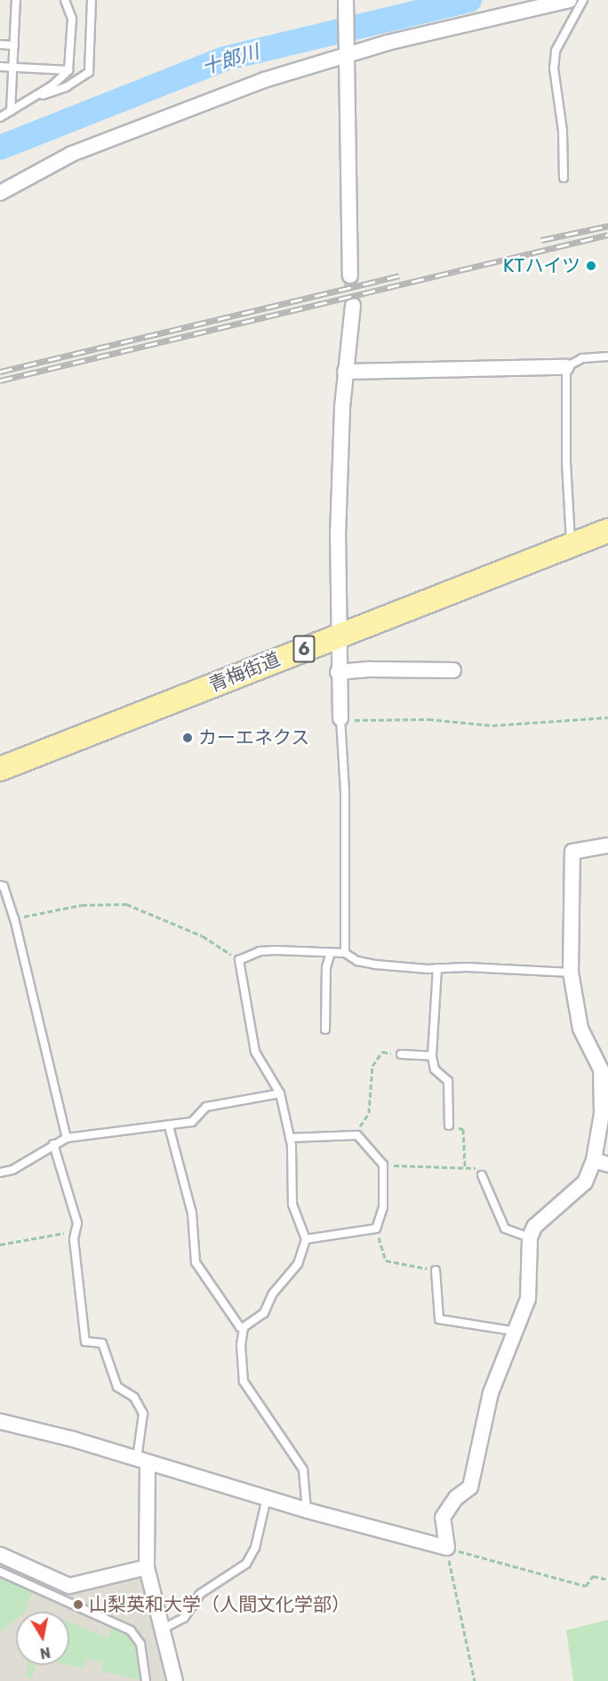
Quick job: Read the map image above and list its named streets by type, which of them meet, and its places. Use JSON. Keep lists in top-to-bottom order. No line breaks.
{"streets":{"main road":["6","青梅街道"]},"water":["十郎川"],"places":["KTハイツ","カーエネクス","山梨英和大学（人間文化学部）"],"north":"bottom"}
